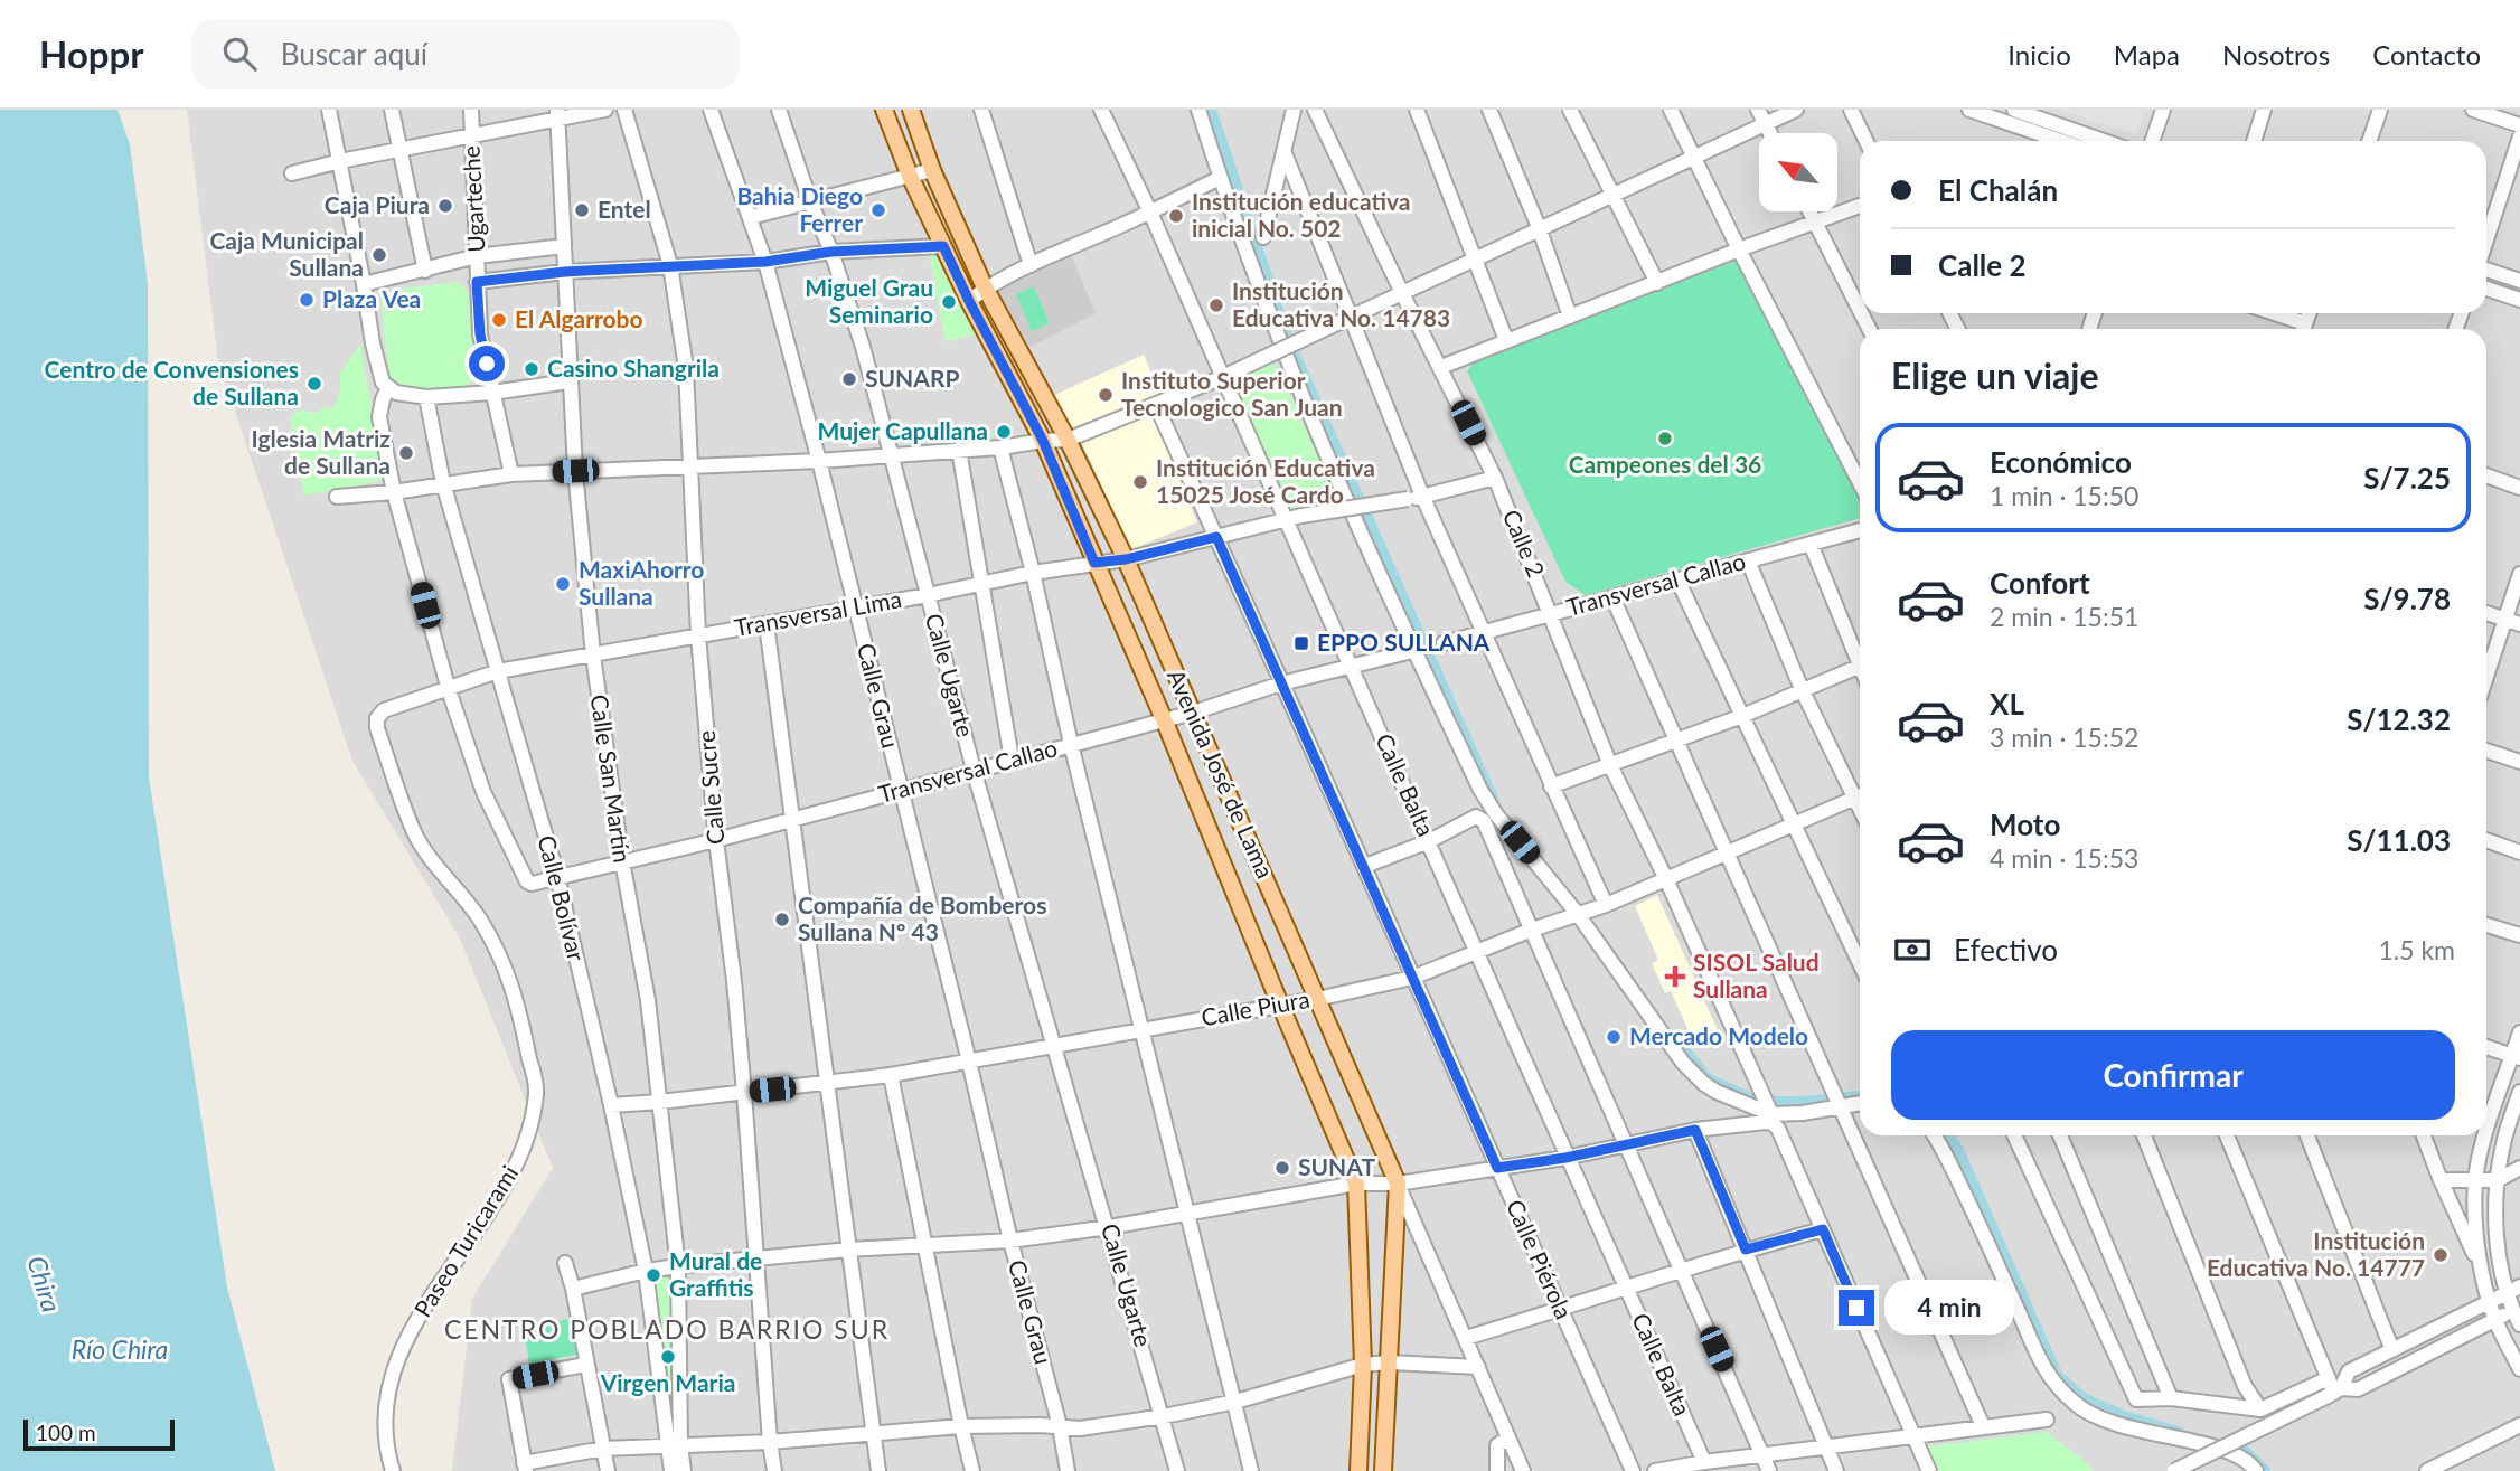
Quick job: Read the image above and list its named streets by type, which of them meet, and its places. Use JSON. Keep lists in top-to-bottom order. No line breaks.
{"streets":{"main road":["Avenida José de Lama"],"street":["Ugarteche","Calle 2","Transversal Callao","Transversal Lima","Calle Ugarte","Calle Grau","Calle San Martín","Calle Balta","Calle Sucre","Calle Bolívar","Calle Piura","Paseo Turicarami","Calle Piérola"]},"crossings":[["Calle 2","Transversal Callao"],["Calle 2","Transversal Lima"],["Calle 2","Calle Piura"],["Transversal Callao","Transversal Lima"],["Transversal Callao","Calle Ugarte"],["Transversal Callao","Calle Grau"],["Transversal Callao","Avenida José de Lama"],["Transversal Callao","Calle San Martín"],["Transversal Callao","Calle Balta"],["Transversal Callao","Calle Sucre"],["Transversal Callao","Calle Bolívar"],["Transversal Callao","Calle Piérola"],["Transversal Lima","Calle Ugarte"],["Transversal Lima","Calle Grau"],["Transversal Lima","Avenida José de Lama"],["Transversal Lima","Calle San Martín"],["Transversal Lima","Calle Balta"],["Transversal Lima","Calle Sucre"],["Transversal Lima","Calle Bolívar"],["Transversal Lima","Paseo Turicarami"],["Transversal Lima","Calle Piérola"],["Calle Ugarte","Calle Piura"],["Calle Grau","Calle Piura"],["Avenida José de Lama","Calle Piura"],["Calle San Martín","Calle Bolívar"],["Calle San Martín","Calle Piura"],["Calle Balta","Calle Piura"],["Calle Sucre","Calle Piura"],["Calle Bolívar","Calle Piura"],["Calle Piura","Calle Piérola"]],"districts":["CENTRO POBLADO BARRIO SUR"],"water":["Chira","Río Chira"],"places":{"other":["Caja Piura","Entel","Bahia Diego Ferrer","Institución educativa inicial No. 502","Caja Municipal Sullana","Plaza Vea","Miguel Grau Seminario","Institución Educativa No. 14783","El Algarrobo","Casino Shangrila","SUNARP","Centro de Convensiones de Sullana","Instituto Superior Tecnologico San Juan","Mujer Capullana","Campeones del 36","Iglesia Matriz de Sullana","Institución Educativa 15025 José Cardo","MaxiAhorro Sullana","Compañía de Bomberos Sullana Nº 43","Mercado Modelo","SUNAT","Institución Educativa No. 14777","Mural de Graffitis","Virgen Maria"],"transit":["EPPO SULLANA"],"health":["SISOL Salud Sullana"]},"scale_bar":"100 m","north":"top left","page":{"header":"Hoppr","search":"Buscar aquí","nav":["Inicio","Mapa","Nosotros","Contacto"],"banner":["El Chalán","Calle 2"],"heading":"Elige un viaje","list":[{"name":"Económico","note":"1 min · 15:50","value":"S/7.25"},{"name":"Confort","note":"2 min · 15:51","value":"S/9.78"},{"name":"XL","note":"3 min · 15:52","value":"S/12.32"},{"name":"Moto","note":"4 min · 15:53","value":"S/11.03"}],"pay":["Efectivo","1.5 km"],"buttons":"Confirmar","bubble":"4 min","scale":"100 m"}}
